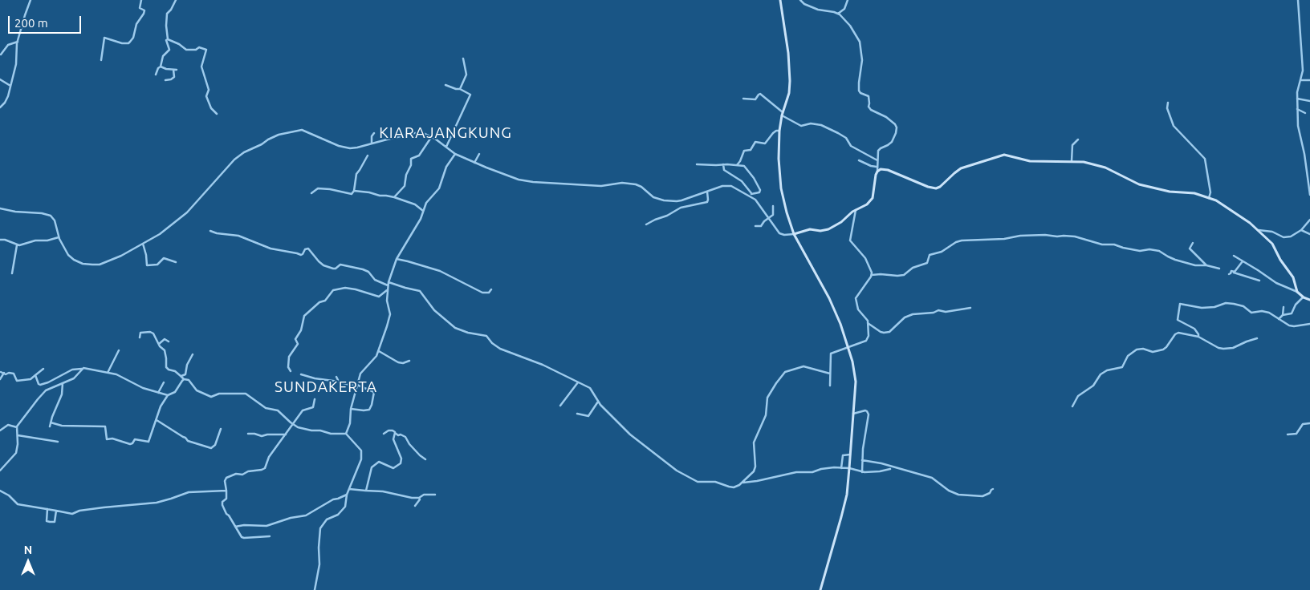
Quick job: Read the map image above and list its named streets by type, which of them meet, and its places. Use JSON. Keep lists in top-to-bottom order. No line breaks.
{"districts":["KIARAJANGKUNG","SUNDAKERTA"],"scale_bar":"200 m","north":"top"}
